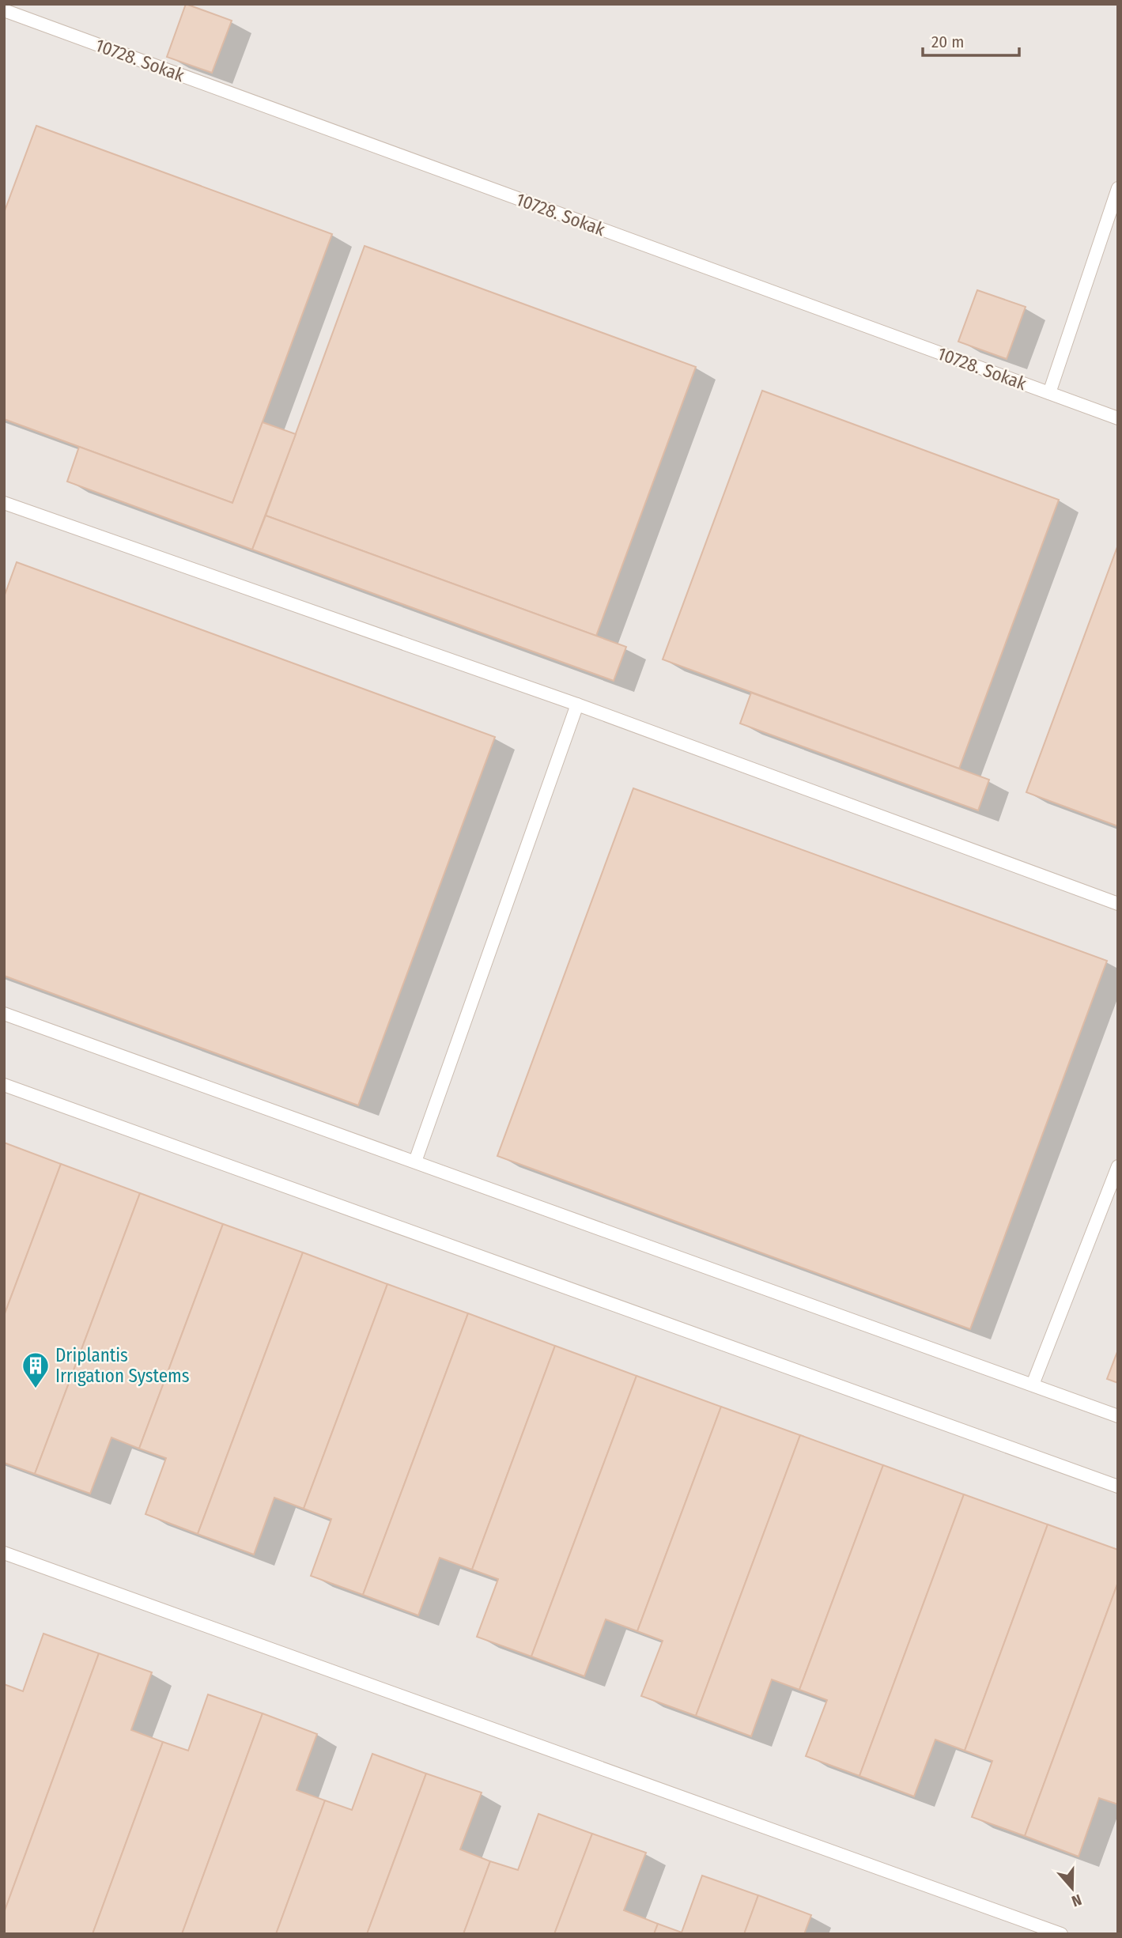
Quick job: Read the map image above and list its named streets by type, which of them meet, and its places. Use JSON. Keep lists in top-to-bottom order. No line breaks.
{"streets":{"lane":["10728. Sokak"]},"places":{"building":["Driplantis Irrıgatıon Systems"]},"scale_bar":"20 m","north":"bottom"}
